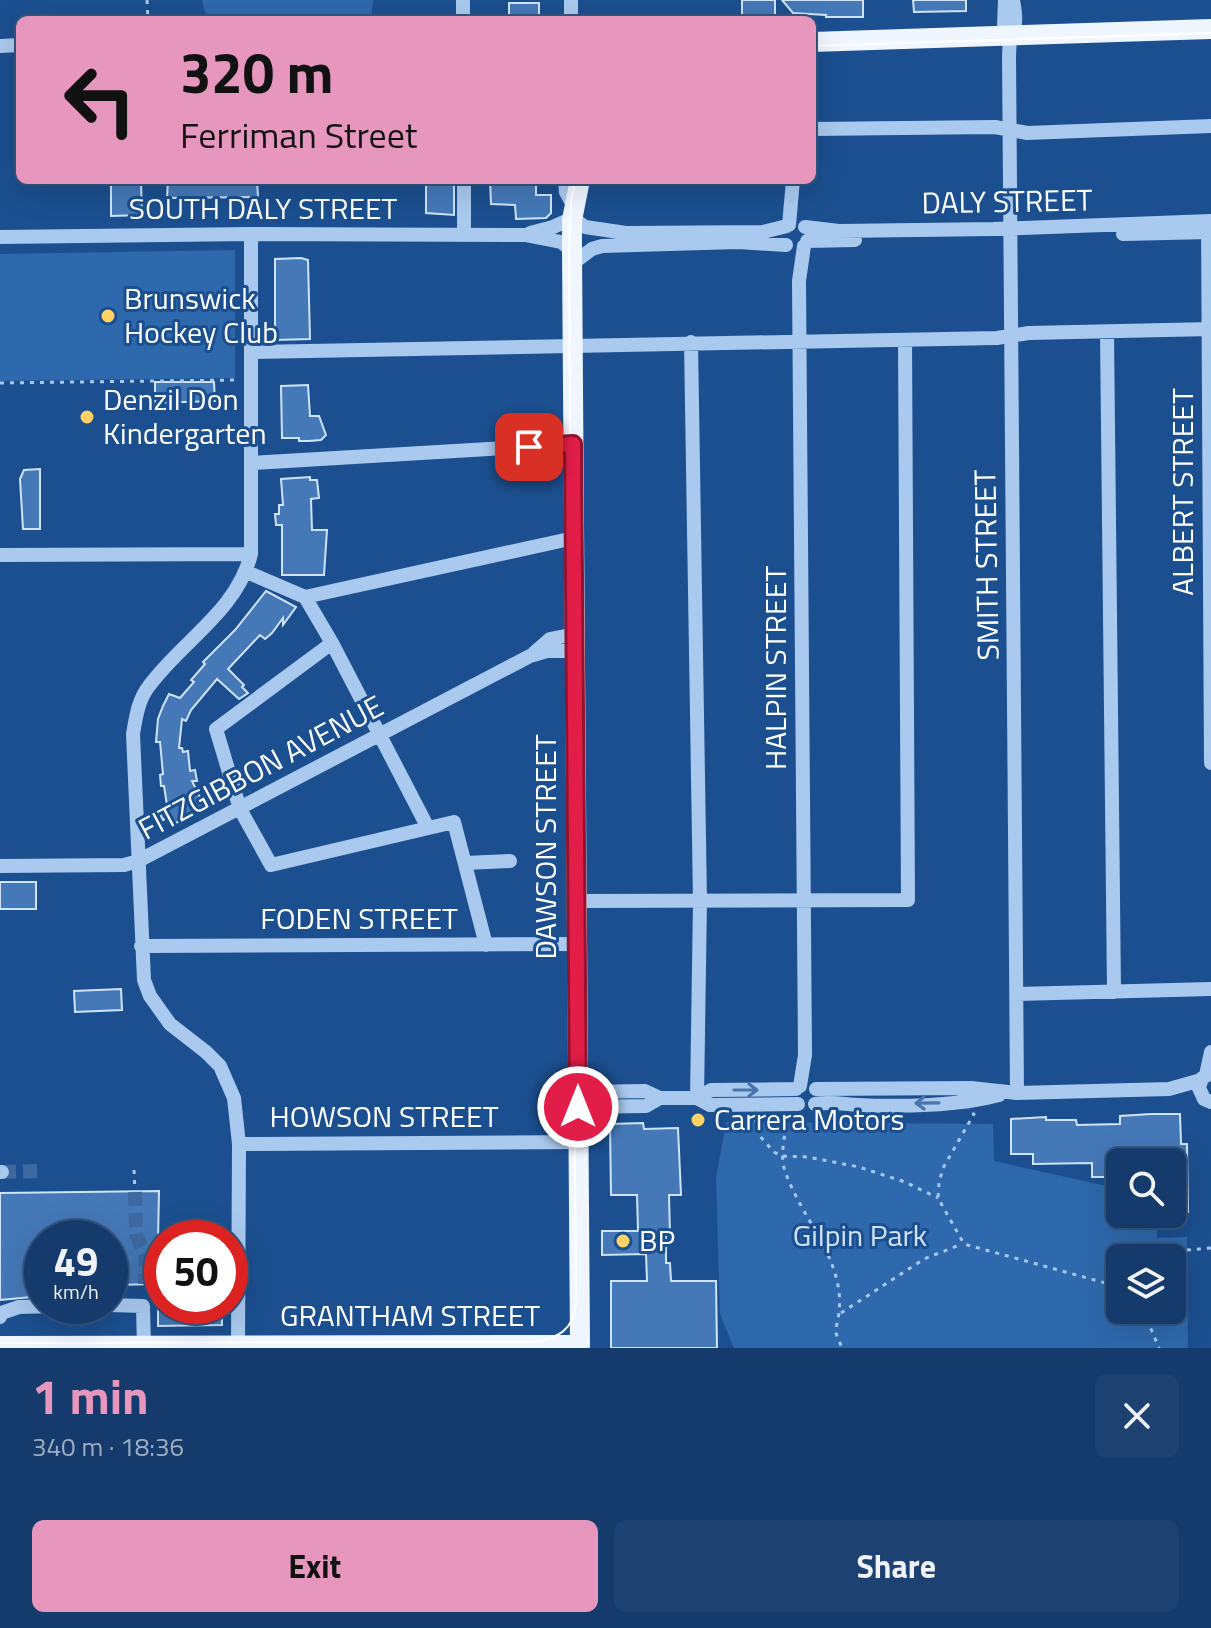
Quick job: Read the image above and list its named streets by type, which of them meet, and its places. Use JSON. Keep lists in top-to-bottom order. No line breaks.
{"streets":{"main road":["DAWSON STREET","GRANTHAM STREET"],"street":["DALY STREET","SOUTH DALY STREET","ALBERT STREET","SMITH STREET","HALPIN STREET","FITZGIBBON AVENUE","FODEN STREET","HOWSON STREET"]},"crossings":[["DALY STREET","SOUTH DALY STREET"],["DALY STREET","ALBERT STREET"],["DALY STREET","SMITH STREET"],["DALY STREET","HALPIN STREET"],["DALY STREET","DAWSON STREET"],["SOUTH DALY STREET","DAWSON STREET"],["FITZGIBBON AVENUE","DAWSON STREET"],["DAWSON STREET","FODEN STREET"],["DAWSON STREET","HOWSON STREET"],["DAWSON STREET","GRANTHAM STREET"]],"parks":["Gilpin Park"],"places":["Brunswick Hockey Club","Denzil Don Kindergarten","Carrera Motors","BP"],"page":{"turn":["320 m","Ferriman Street"],"speed":"49 km/h","limit":"50","heading":["1 min","340 m · 18:36"],"buttons":["Exit","Share"]}}
